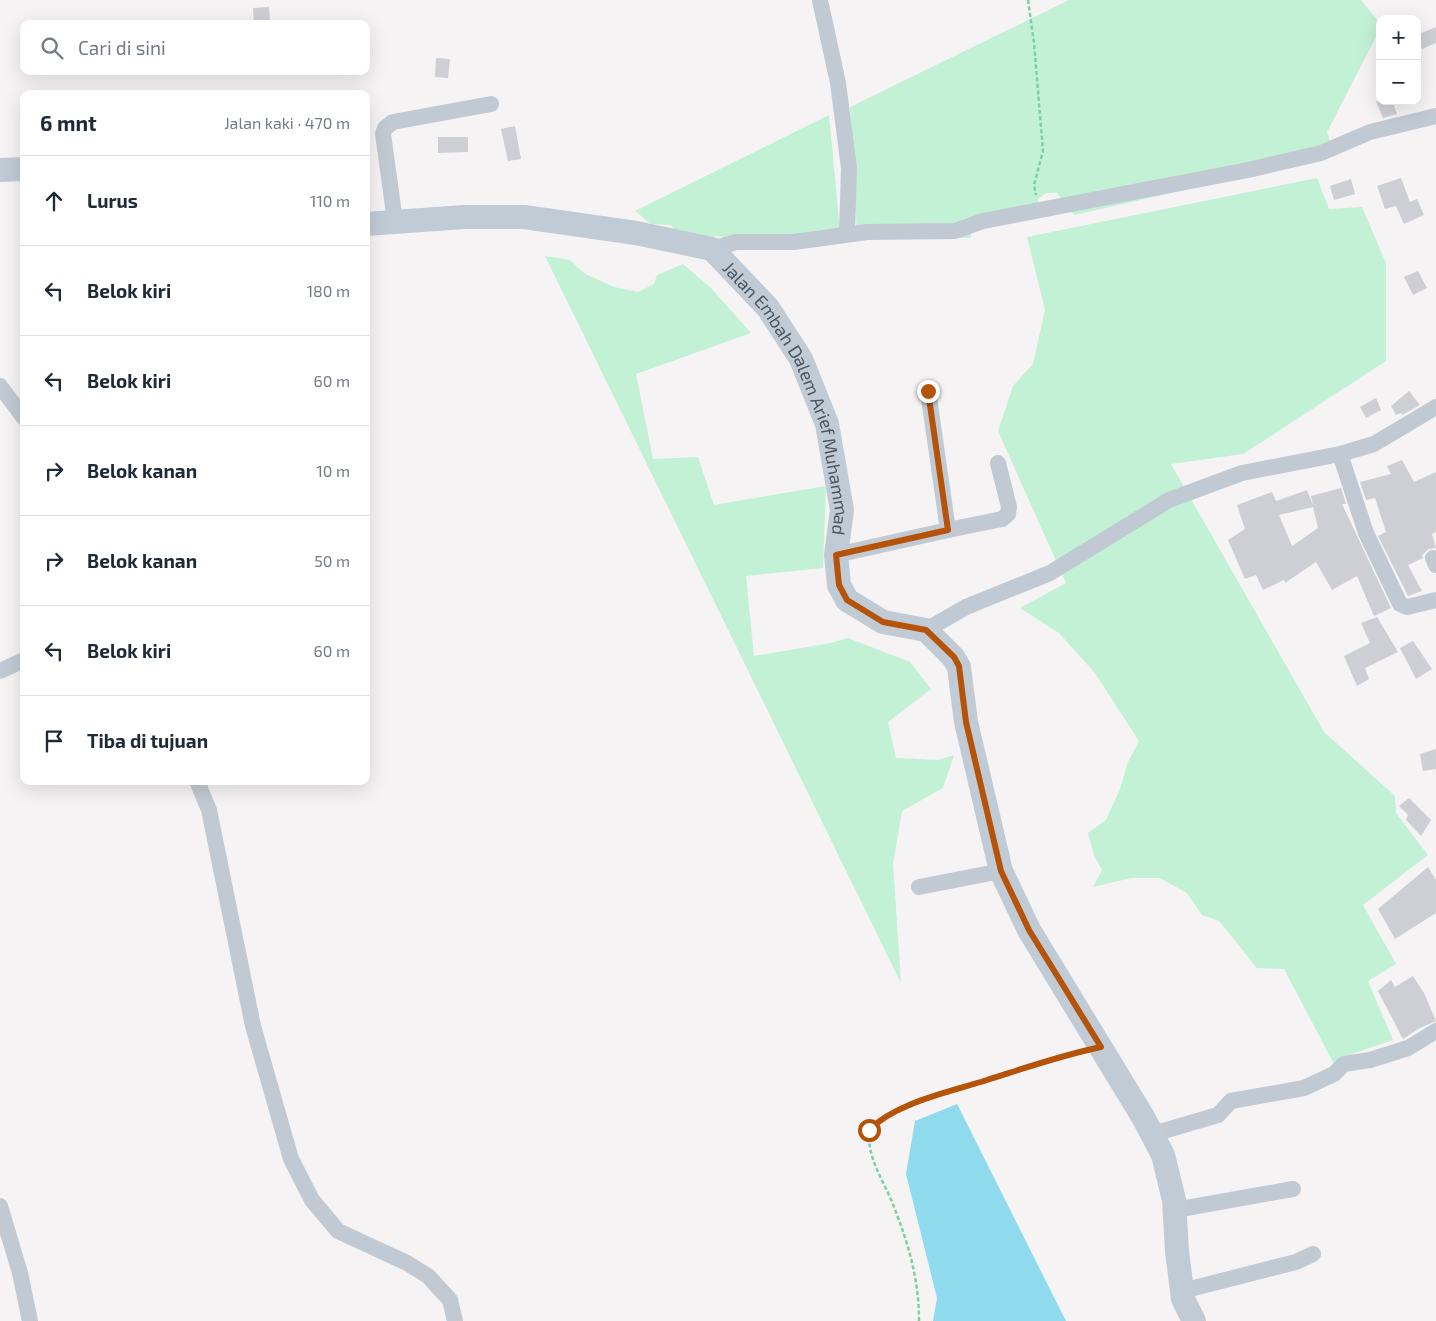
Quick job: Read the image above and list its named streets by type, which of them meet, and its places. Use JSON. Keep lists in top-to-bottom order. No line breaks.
{"streets":{"street":["Jalan Embah Dalem Arief Muhammad"]},"page":{"map_buttons":["+","−"],"search":"Cari di sini","heading":["6 mnt","Jalan kaki · 470 m"],"list":[["Lurus","110 m"],["Belok kiri","180 m"],["Belok kiri","60 m"],["Belok kanan","10 m"],["Belok kanan","50 m"],["Belok kiri","60 m"],"Tiba di tujuan"]}}
